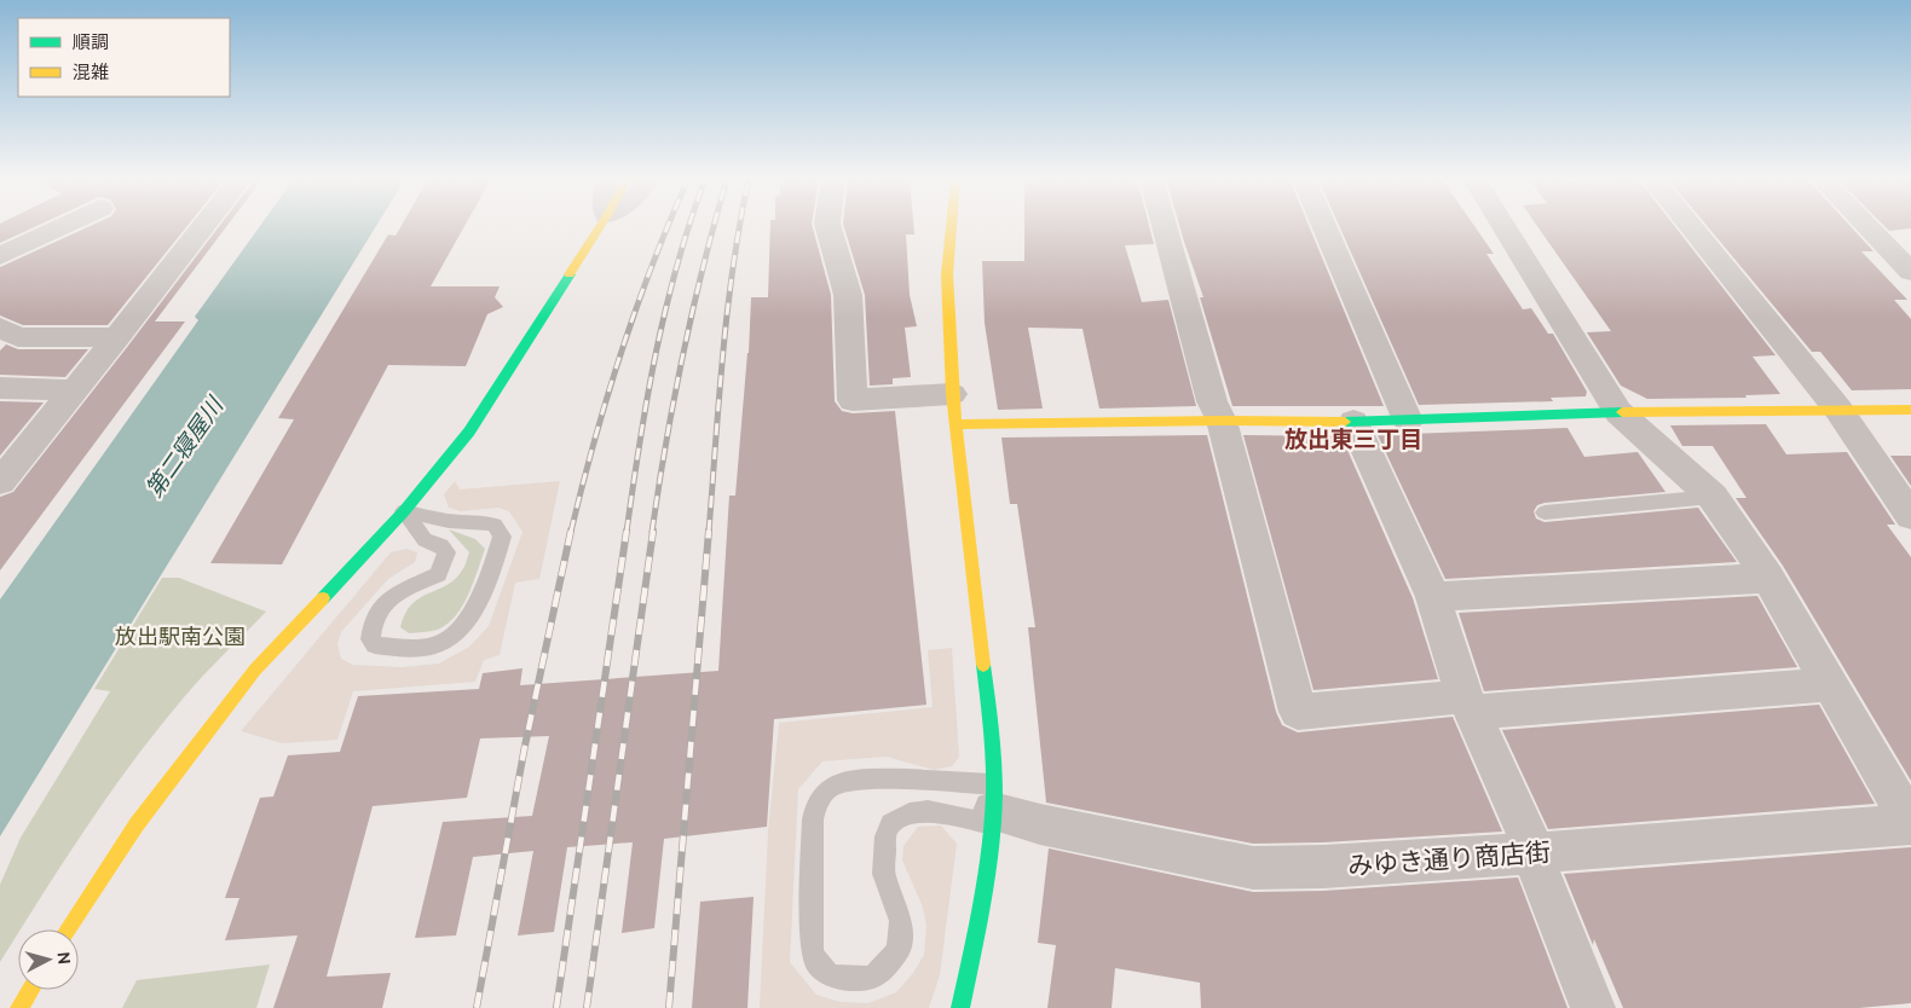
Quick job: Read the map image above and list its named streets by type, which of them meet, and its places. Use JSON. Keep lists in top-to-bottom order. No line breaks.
{"streets":{"street":["みゆき通り商店街"]},"districts":["放出東三丁目"],"water":["第二寝屋川"],"parks":["放出駅南公園"],"legend":["順調","混雑"],"north":"right"}
